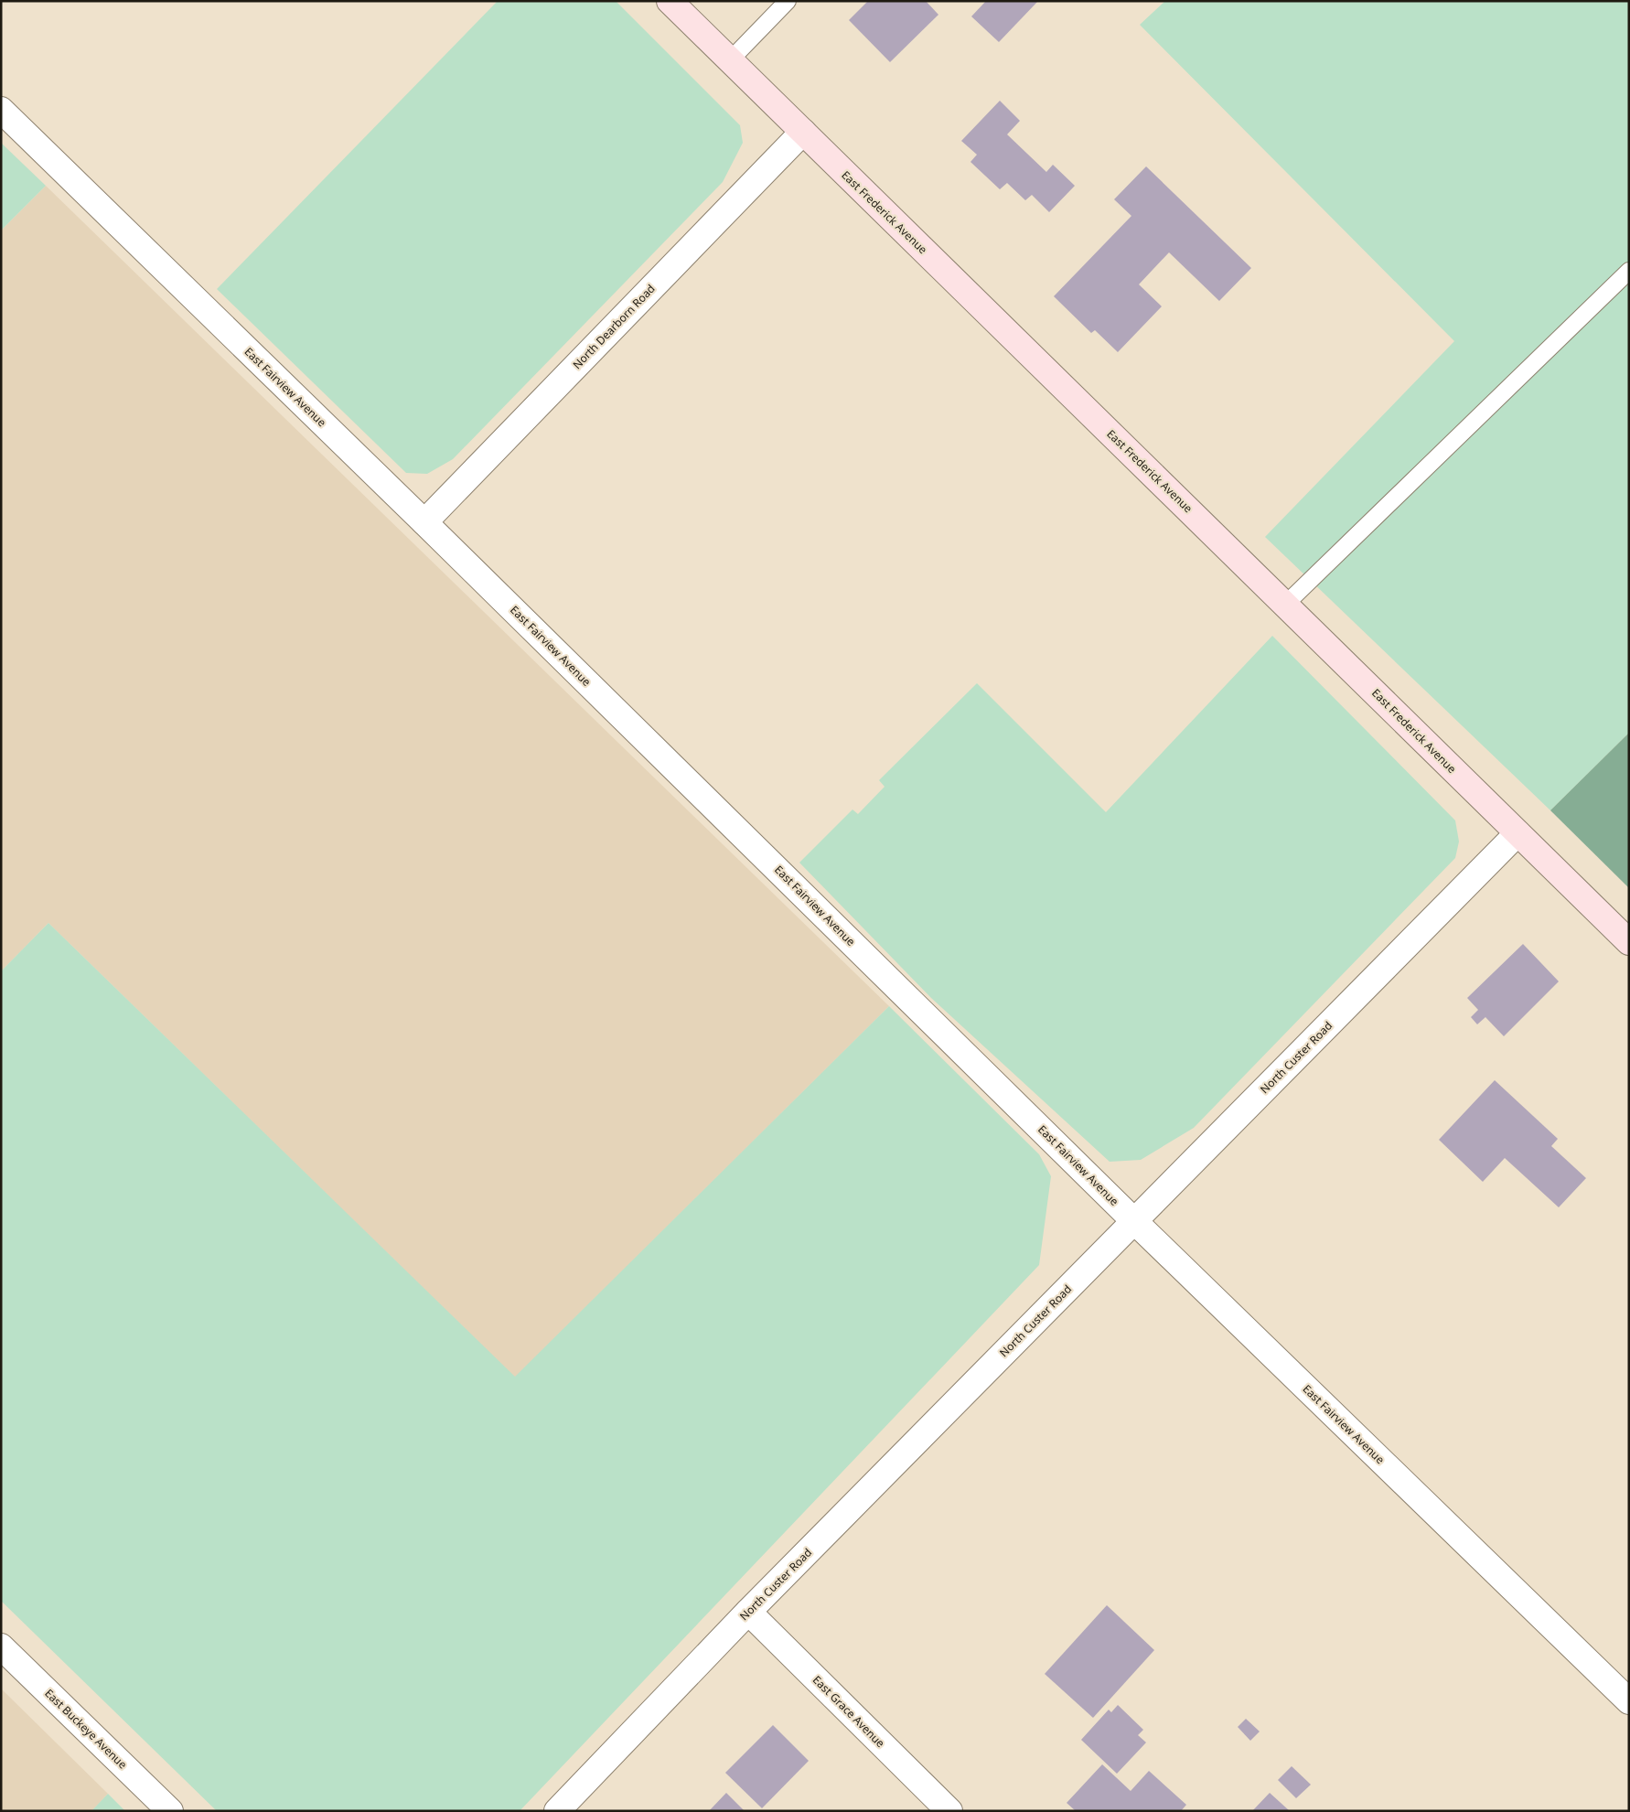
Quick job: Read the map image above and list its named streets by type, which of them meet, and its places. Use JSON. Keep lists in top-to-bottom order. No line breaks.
{"streets":{"main road":["East Frederick Avenue"],"street":["North Dearborn Road","East Fairview Avenue","North Custer Road","East Grace Avenue","East Buckeye Avenue"]},"crossings":[["East Frederick Avenue","North Dearborn Road"],["East Frederick Avenue","North Custer Road"],["North Dearborn Road","East Fairview Avenue"],["East Fairview Avenue","North Custer Road"],["North Custer Road","East Grace Avenue"]]}
